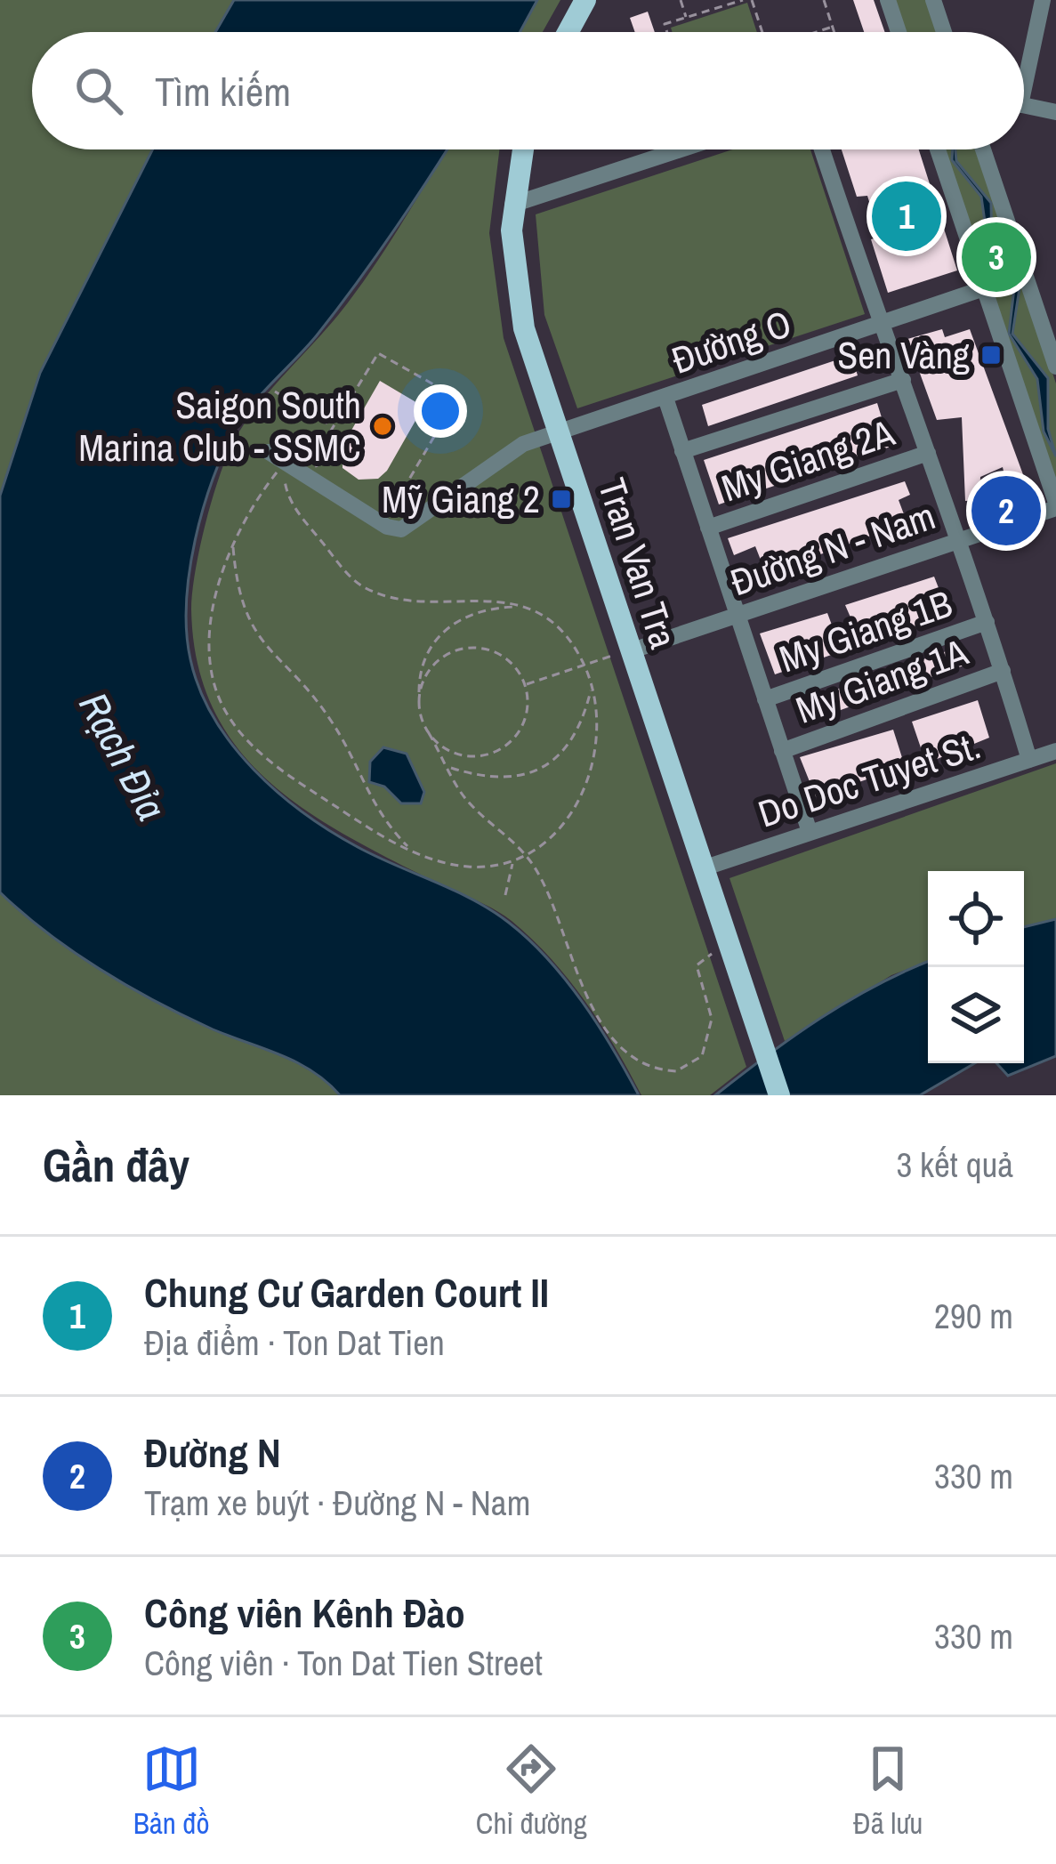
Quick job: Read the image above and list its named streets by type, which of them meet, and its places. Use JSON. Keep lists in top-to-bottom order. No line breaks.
{"streets":{"main road":["Tran Van Tra"],"street":["Đường O","My Giang 2A","Đường N - Nam","My Giang 1B","My Giang 1A","Do Doc Tuyet St."]},"crossings":[["Đường O","Tran Van Tra"],["Đường N - Nam","Tran Van Tra"],["Tran Van Tra","Do Doc Tuyet St."]],"water":["Rạch Đỉa"],"places":{"transit":["Sen Vàng","Mỹ Giang 2"],"other":["Saigon South Marina Club - SSMC"]},"page":{"search":"Tìm kiếm","pins":["1","3","2"],"heading":["Gần đây","3 kết quả"],"list":[{"mark":"1","name":"Chung Cư Garden Court II","note":"Địa điểm · Ton Dat Tien","value":"290 m"},{"mark":"2","name":"Đường N","note":"Trạm xe buýt · Đường N - Nam","value":"330 m"},{"mark":"3","name":"Công viên Kênh Đào","note":"Công viên · Ton Dat Tien Street","value":"330 m"}],"nav":["Bản đồ","Chỉ đường","Đã lưu"]}}
